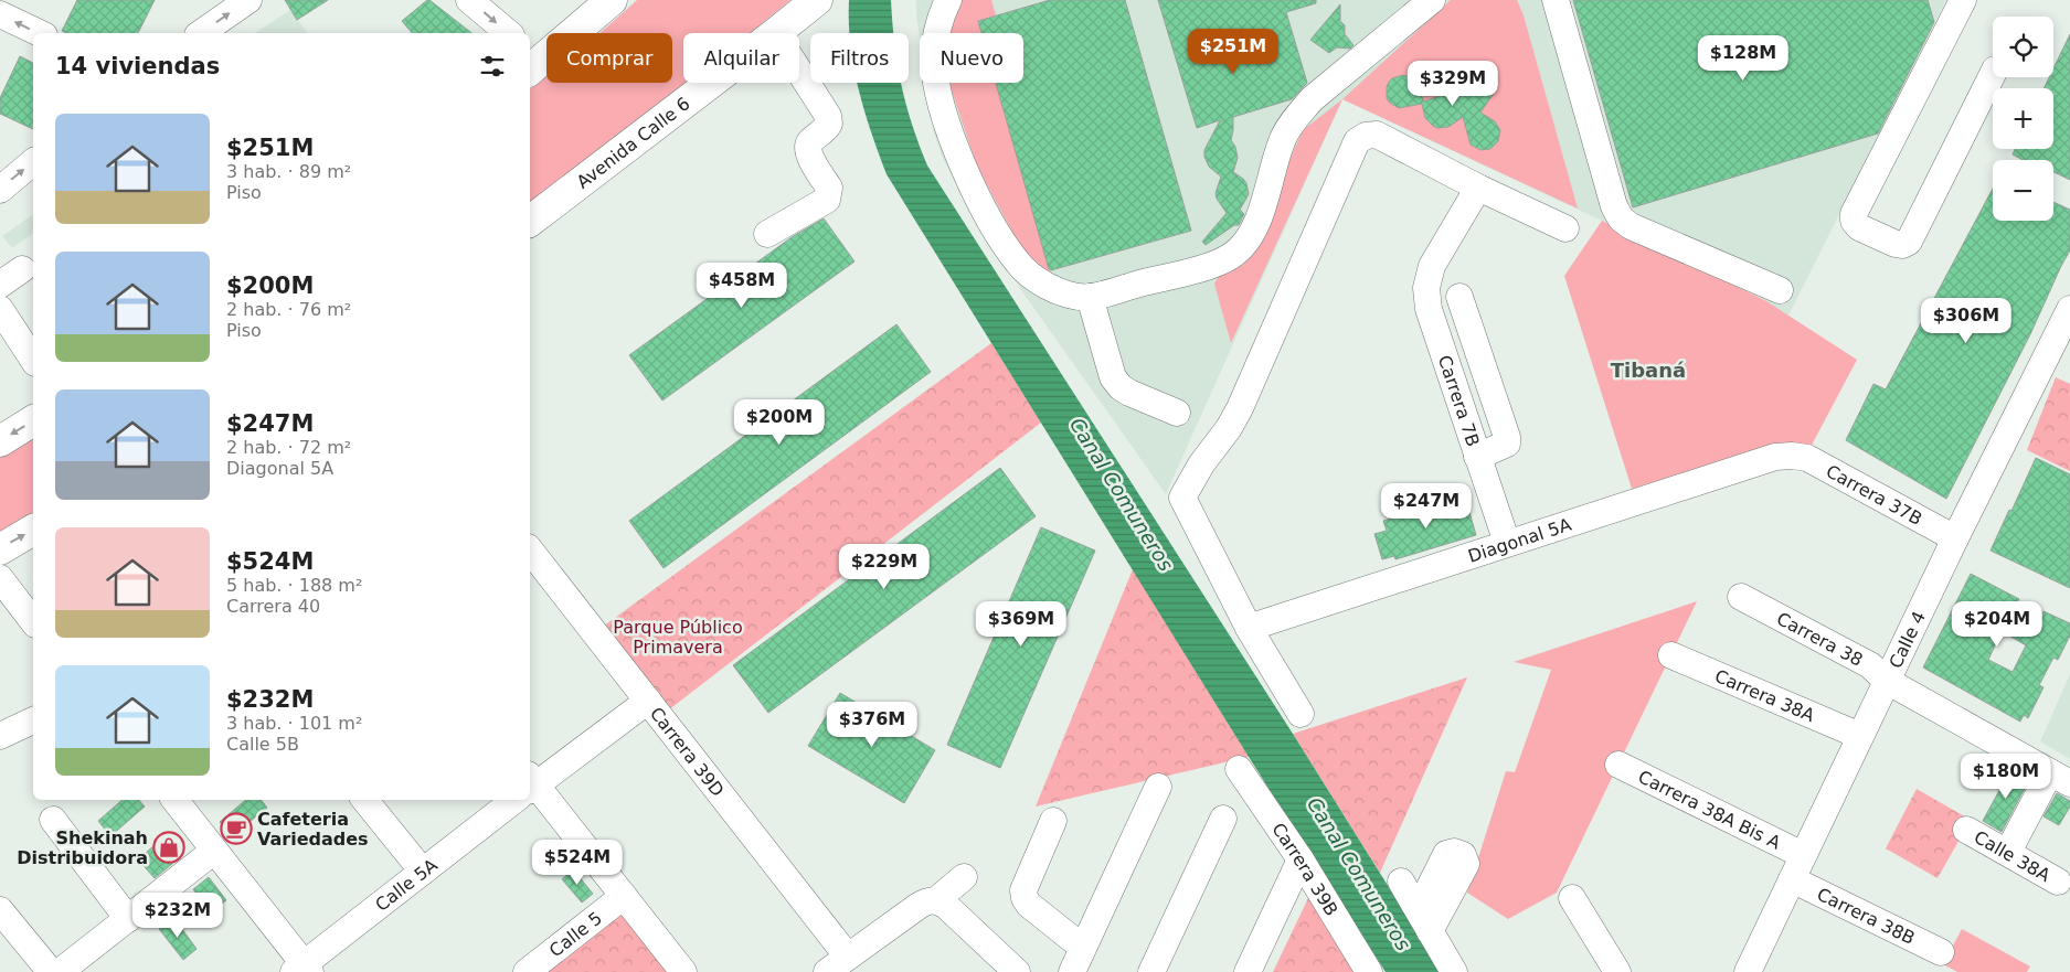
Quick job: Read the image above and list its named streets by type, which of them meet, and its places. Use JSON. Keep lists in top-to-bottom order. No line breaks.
{"streets":{"main road":["Avenida Calle 6"],"street":["Carrera 7B","Carrera 37B","Diagonal 5A","Carrera 38","Calle 4","Carrera 38A","Carrera 39D","Carrera 38A Bis A","Calle 38A","Carrera 39B","Calle 5A","Carrera 38B","Calle 5"]},"crossings":[["Carrera 7B","Diagonal 5A"],["Carrera 37B","Diagonal 5A"],["Carrera 37B","Calle 4"],["Carrera 38","Calle 4"],["Calle 4","Carrera 38A"],["Calle 4","Carrera 38A Bis A"],["Calle 4","Carrera 38B"],["Carrera 39D","Calle 5A"]],"districts":["Tibaná"],"water":["Canal Comuneros"],"parks":["Parque Público Primavera"],"places":{"cafe":["Cafeteria Variedades"],"shop":["Shekinah Distribuidora"]},"page":{"map_buttons":["+","−"],"price":["$251M","$128M","$329M","$458M","$306M","$200M","$247M","$229M","$369M","$204M","$376M","$180M","$524M","$232M"],"chip":["Comprar","Alquilar","Filtros","Nuevo"],"heading":"14 viviendas","list":[{"name":"$251M","note":"3 hab. · 89 m² · Piso"},{"name":"$200M","note":"2 hab. · 76 m² · Piso"},{"name":"$247M","note":"2 hab. · 72 m² · Diagonal 5A"},{"name":"$524M","note":"5 hab. · 188 m² · Carrera 40"},{"name":"$232M","note":"3 hab. · 101 m² · Calle 5B"}]}}
